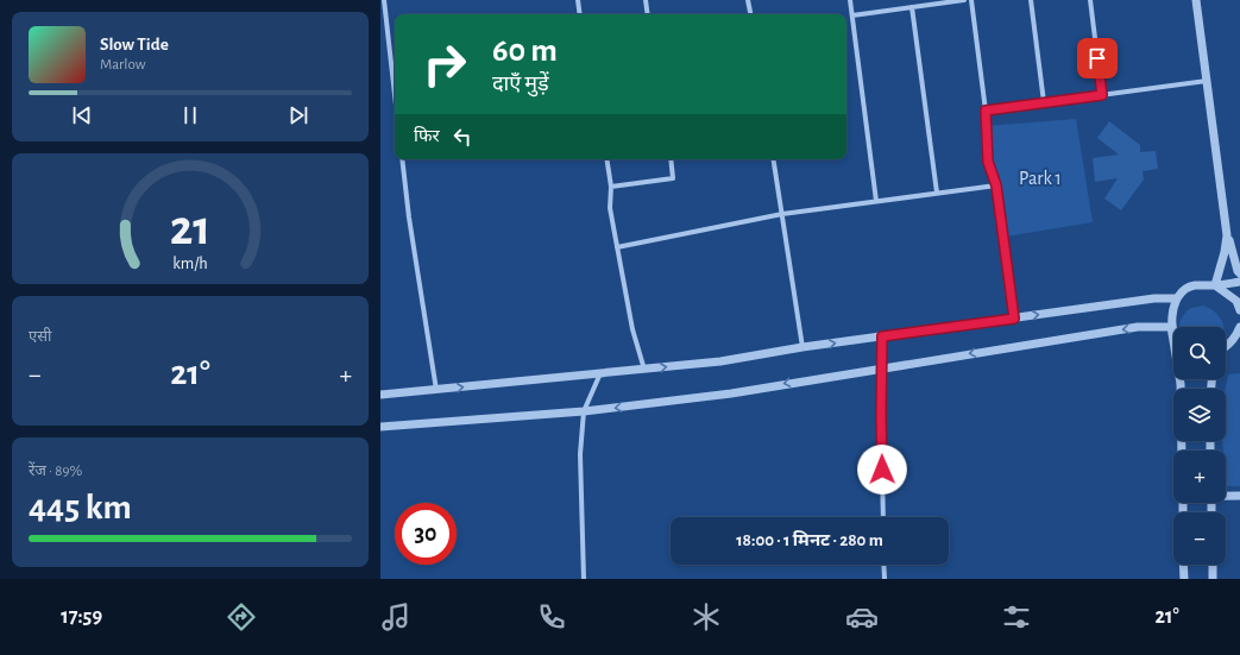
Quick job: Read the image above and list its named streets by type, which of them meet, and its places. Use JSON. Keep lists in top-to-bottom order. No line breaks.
{"parks":["Park 1"],"page":{"turn":["60 m","दाएँ मुड़ें"],"song":["Slow Tide","Marlow"],"then":"फिर","tile":["एसी",["रेंज · 89%","445 km"]],"map_buttons":["+","−"],"heat":["−","21°","+"],"limit":"30","trip":"18:00 · 1 मिनट · 280 m","tabs":["17:59","21°"],"gauge":["21","km/h"]}}
